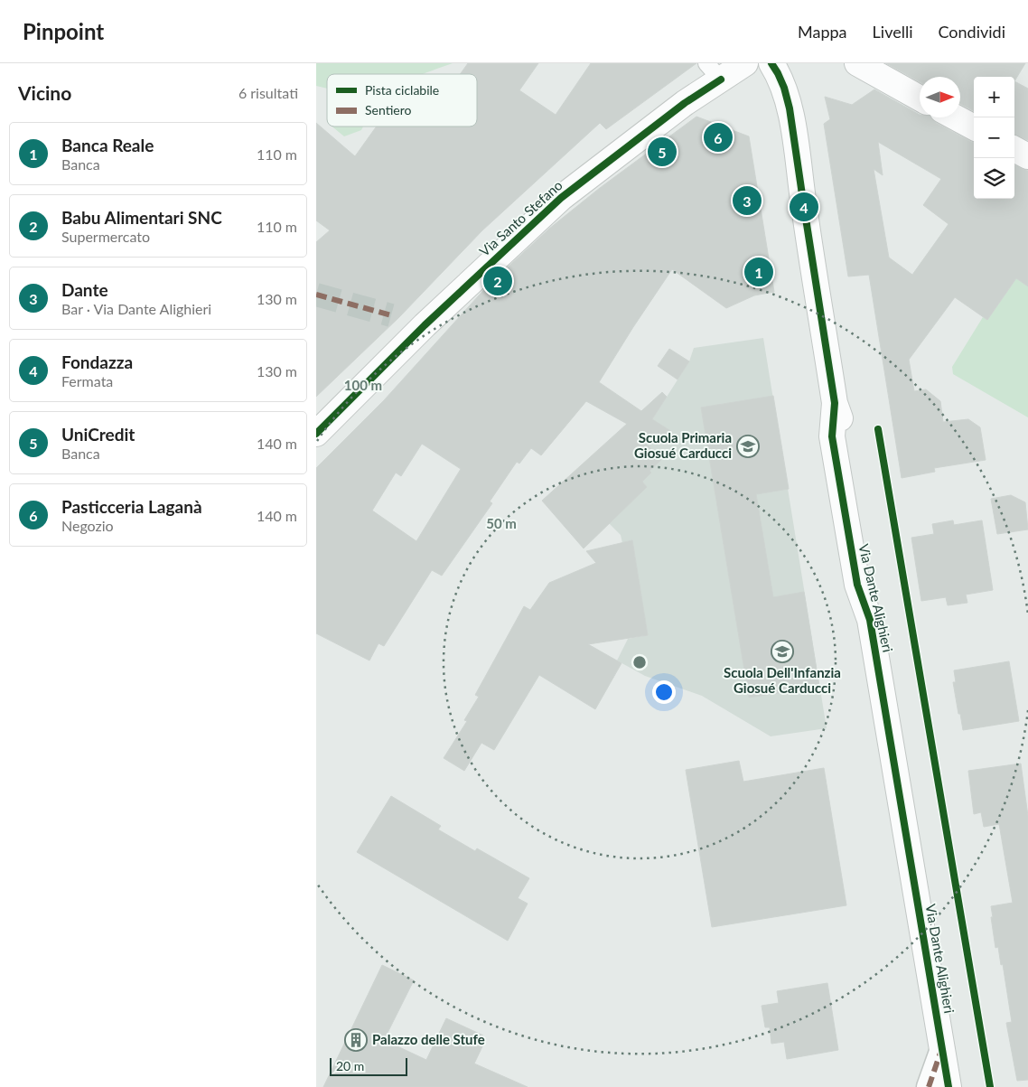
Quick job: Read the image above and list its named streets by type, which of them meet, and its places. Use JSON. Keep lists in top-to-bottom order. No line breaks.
{"streets":{"street":["Via Santo Stefano","Via Dante Alighieri"]},"places":{"school or university":["Scuola Primaria Giosué Carducci","Scuola Dell'Infanzia Giosué Carducci"],"building":["Palazzo delle Stufe"]},"legend":["Pista ciclabile","Sentiero"],"scale_bar":"20 m","north":"right","page":{"header":"Pinpoint","nav":["Mappa","Livelli","Condividi"],"heading":["Vicino","6 risultati"],"map_buttons":["+","−"],"pins":["6","5","3","4","1","2"],"list":[{"mark":"1","name":"Banca Reale","note":"Banca","value":"110 m"},{"mark":"2","name":"Babu Alimentari SNC","note":"Supermercato","value":"110 m"},{"mark":"3","name":"Dante","note":"Bar · Via Dante Alighieri","value":"130 m"},{"mark":"4","name":"Fondazza","note":"Fermata","value":"130 m"},{"mark":"5","name":"UniCredit","note":"Banca","value":"140 m"},{"mark":"6","name":"Pasticceria Laganà","note":"Negozio","value":"140 m"}],"scale":"20 m"},"rings":["100 m","50 m"]}
